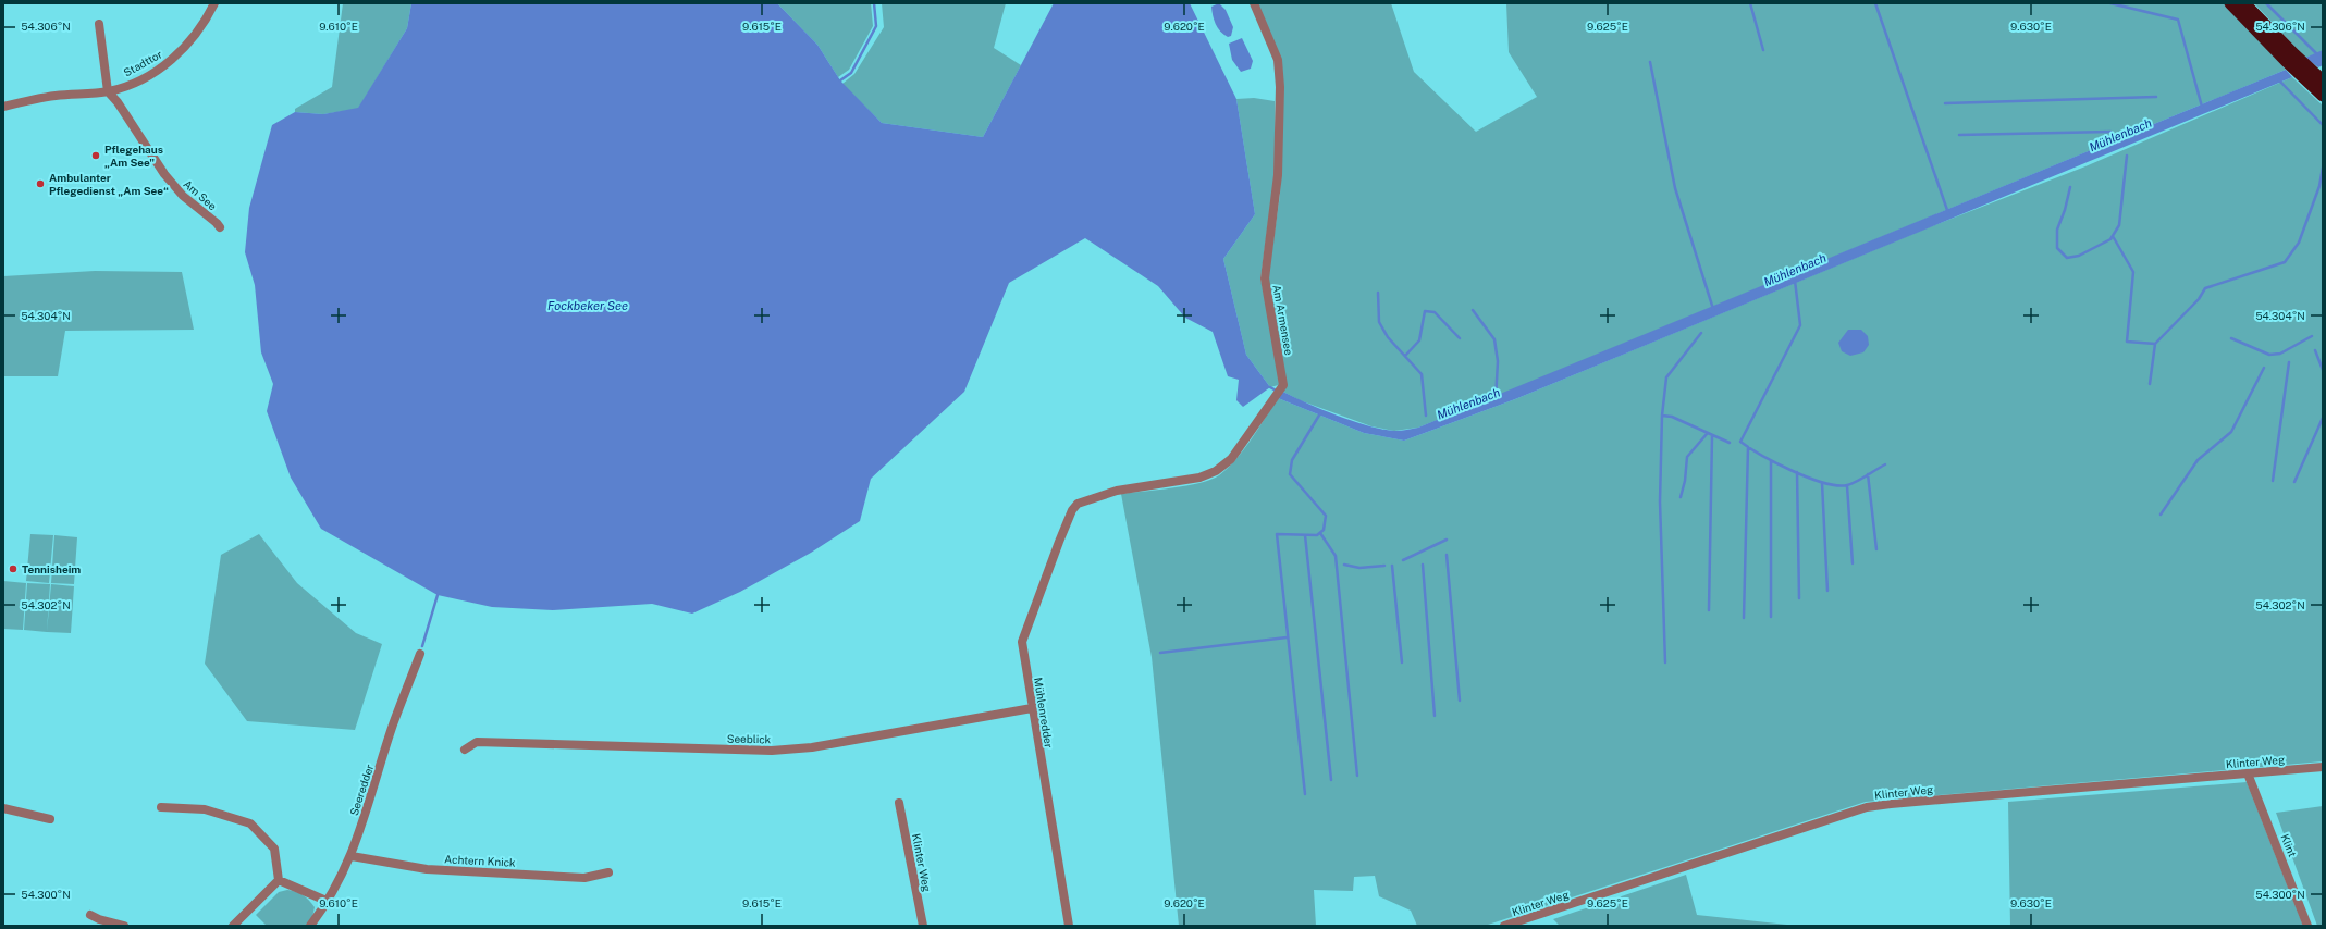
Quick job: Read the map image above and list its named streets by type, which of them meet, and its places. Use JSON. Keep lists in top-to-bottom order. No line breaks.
{"streets":{"street":["Stadttor","Am See","Am Armensee","Mühlenredder","Seeblick","Klinter Weg","Seeredder","Klint","Achtern Knick"]},"crossings":[["Stadttor","Am See"],["Am Armensee","Mühlenredder"],["Mühlenredder","Seeblick"],["Klinter Weg","Klint"],["Seeredder","Achtern Knick"]],"water":["Mühlenbach","Fockbeker See"],"places":["Pflegehaus „Am See\"","Ambulanter Pflegedienst „Am See“","Tennisheim"],"coordinates":["9.610°E","9.615°E","9.620°E","9.625°E","9.630°E","54.306°N","54.304°N","54.302°N","54.300°N"]}
